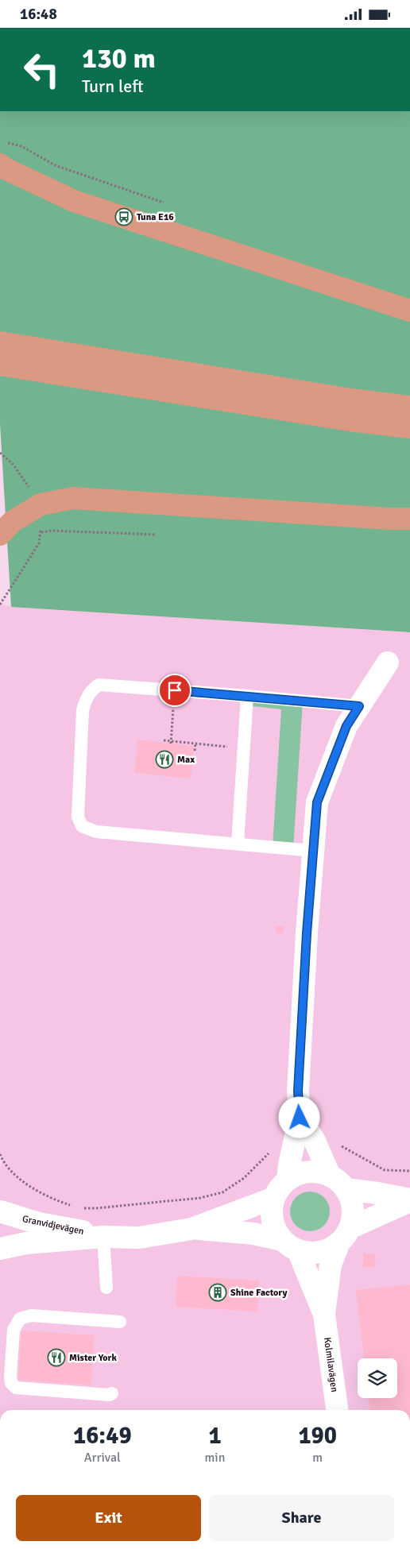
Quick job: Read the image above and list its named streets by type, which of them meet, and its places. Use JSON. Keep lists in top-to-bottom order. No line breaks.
{"streets":{"street":["Granvidjevägen","Kolmilavägen"]},"crossings":[["Granvidjevägen","Kolmilavägen"]],"places":{"bus stop":["Tuna E16"],"restaurant":["Max","Mister York"],"building":["Shine Factory"]},"page":{"status":"16:48","turn":["130 m","Turn left"],"eta":["16:49","Arrival","1","min","190","m"],"buttons":["Exit","Share"]}}
